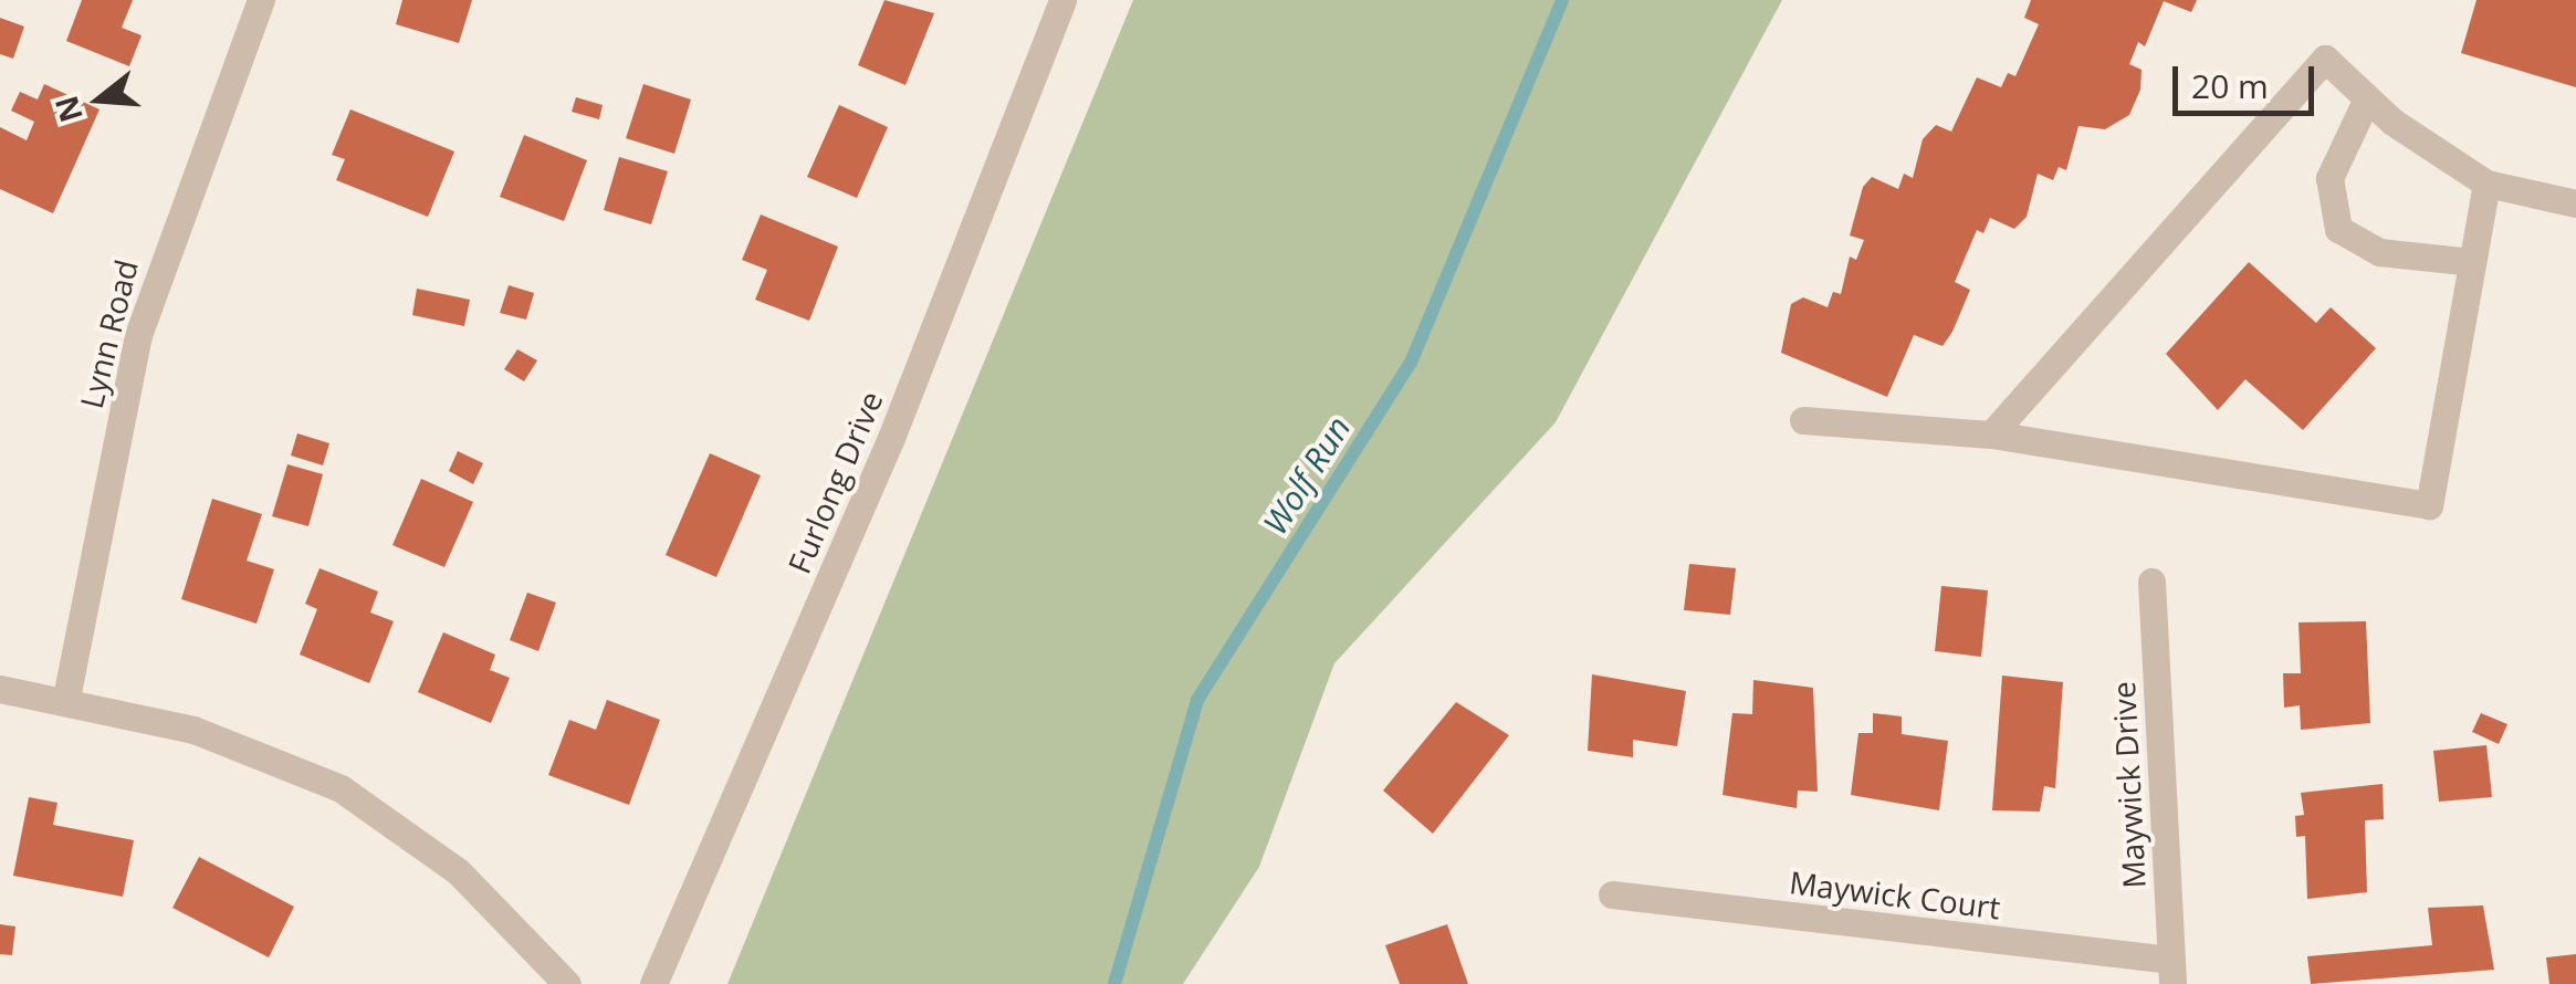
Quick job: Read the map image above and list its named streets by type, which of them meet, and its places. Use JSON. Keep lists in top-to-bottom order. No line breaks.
{"streets":{"street":["Lynn Road","Furlong Drive","Maywick Drive","Maywick Court"]},"crossings":[["Maywick Drive","Maywick Court"]],"water":["Wolf Run"],"scale_bar":"20 m","north":"left"}
